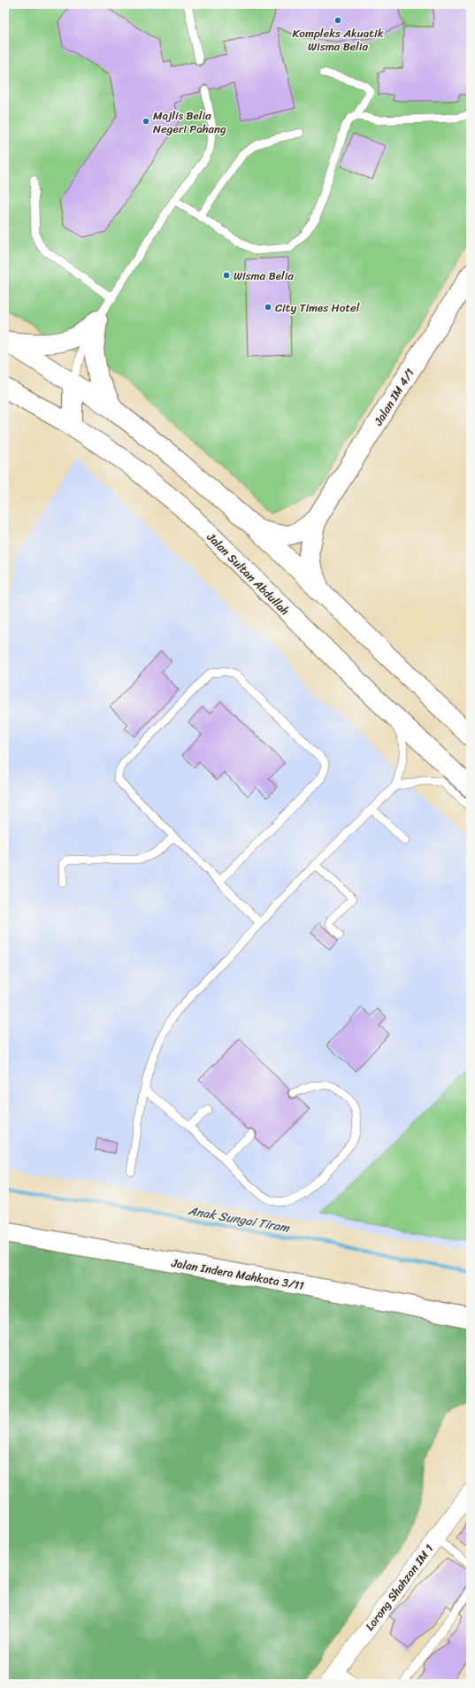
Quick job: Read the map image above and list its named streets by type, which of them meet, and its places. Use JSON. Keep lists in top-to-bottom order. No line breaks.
{"streets":{"main road":["Jalan IM 4/1","Jalan Sultan Abdullah","Jalan Indera Mahkota 3/11"],"street":["Lorong Shahzan IM 1"]},"water":["Anak Sungai Tiram"],"places":["Kompleks Akuatik Wisma Belia","Majlis Belia Negeri Pahang","Wisma Belia","City Times Hotel"]}
